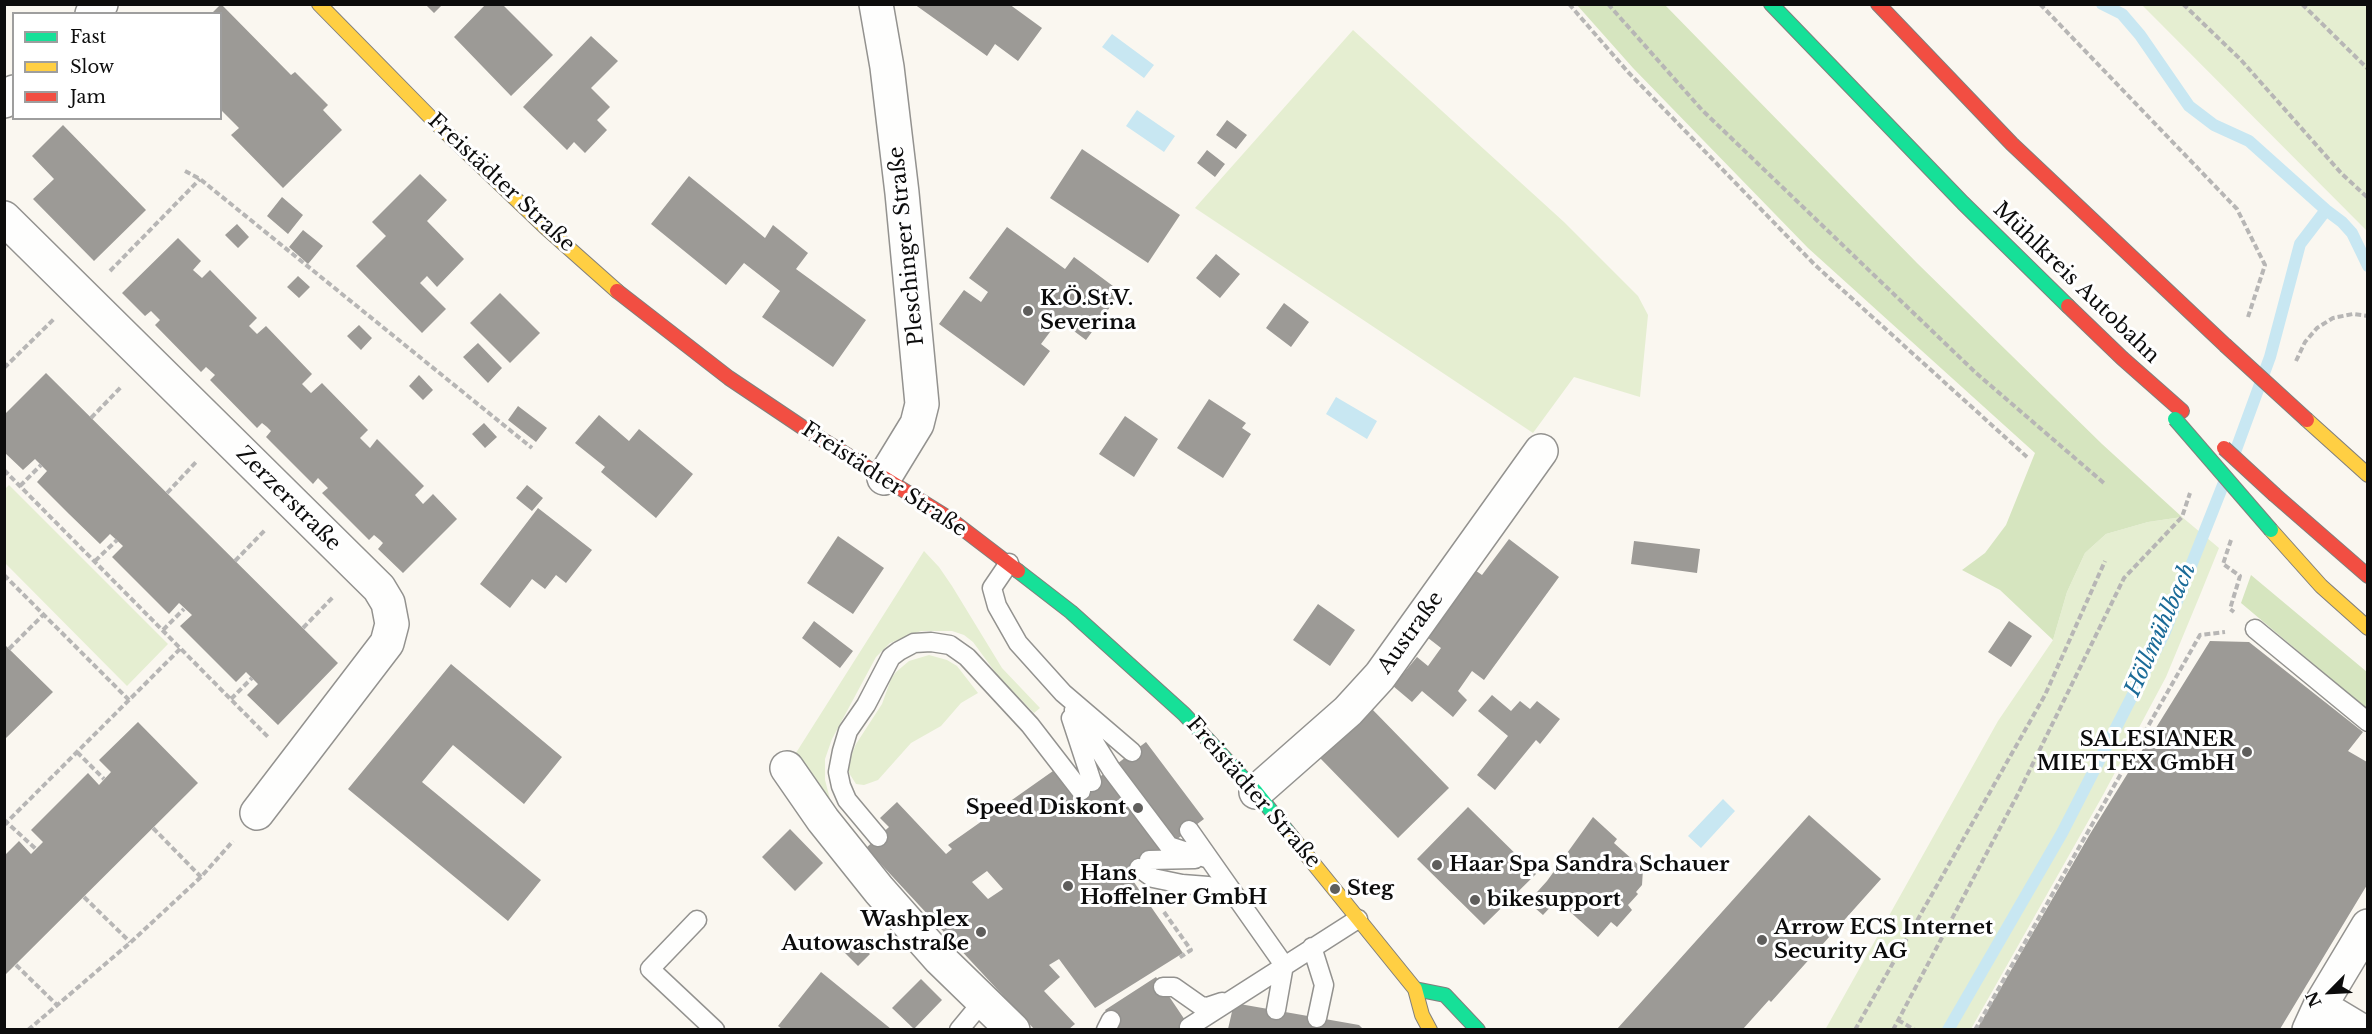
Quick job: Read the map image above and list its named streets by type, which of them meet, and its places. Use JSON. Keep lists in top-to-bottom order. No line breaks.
{"streets":{"main road":["Freistädter Straße","Mühlkreis Autobahn"],"street":["Pleschinger Straße","Zerzerstraße","Austraße"]},"crossings":[["Freistädter Straße","Pleschinger Straße"],["Freistädter Straße","Austraße"]],"water":["Höllmühlbach"],"places":["K.Ö.St.V. Severina","SALESIANER MIETTEX GmbH","Speed Diskont","Haar Spa Sandra Schauer","Hans Hoffelner GmbH","Steg","bikesupport","Washplex Autowaschstraße","Arrow ECS Internet Security AG"],"legend":["Fast","Slow","Jam"],"north":"bottom left"}
